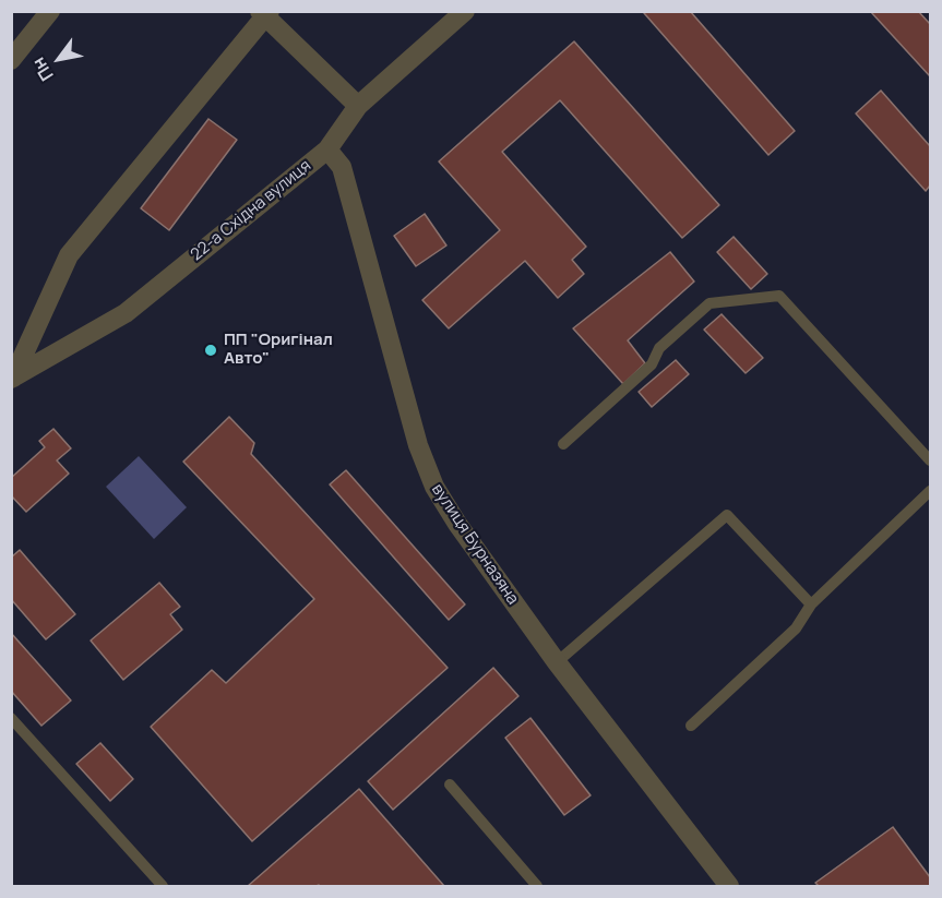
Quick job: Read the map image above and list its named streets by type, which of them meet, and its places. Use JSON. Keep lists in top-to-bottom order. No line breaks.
{"streets":{"street":["22-а Східна вулиця","вулиця Бурназяна"]},"crossings":[["22-а Східна вулиця","вулиця Бурназяна"]],"places":["ПП \"Оригінал Авто\""],"north":"bottom left"}
